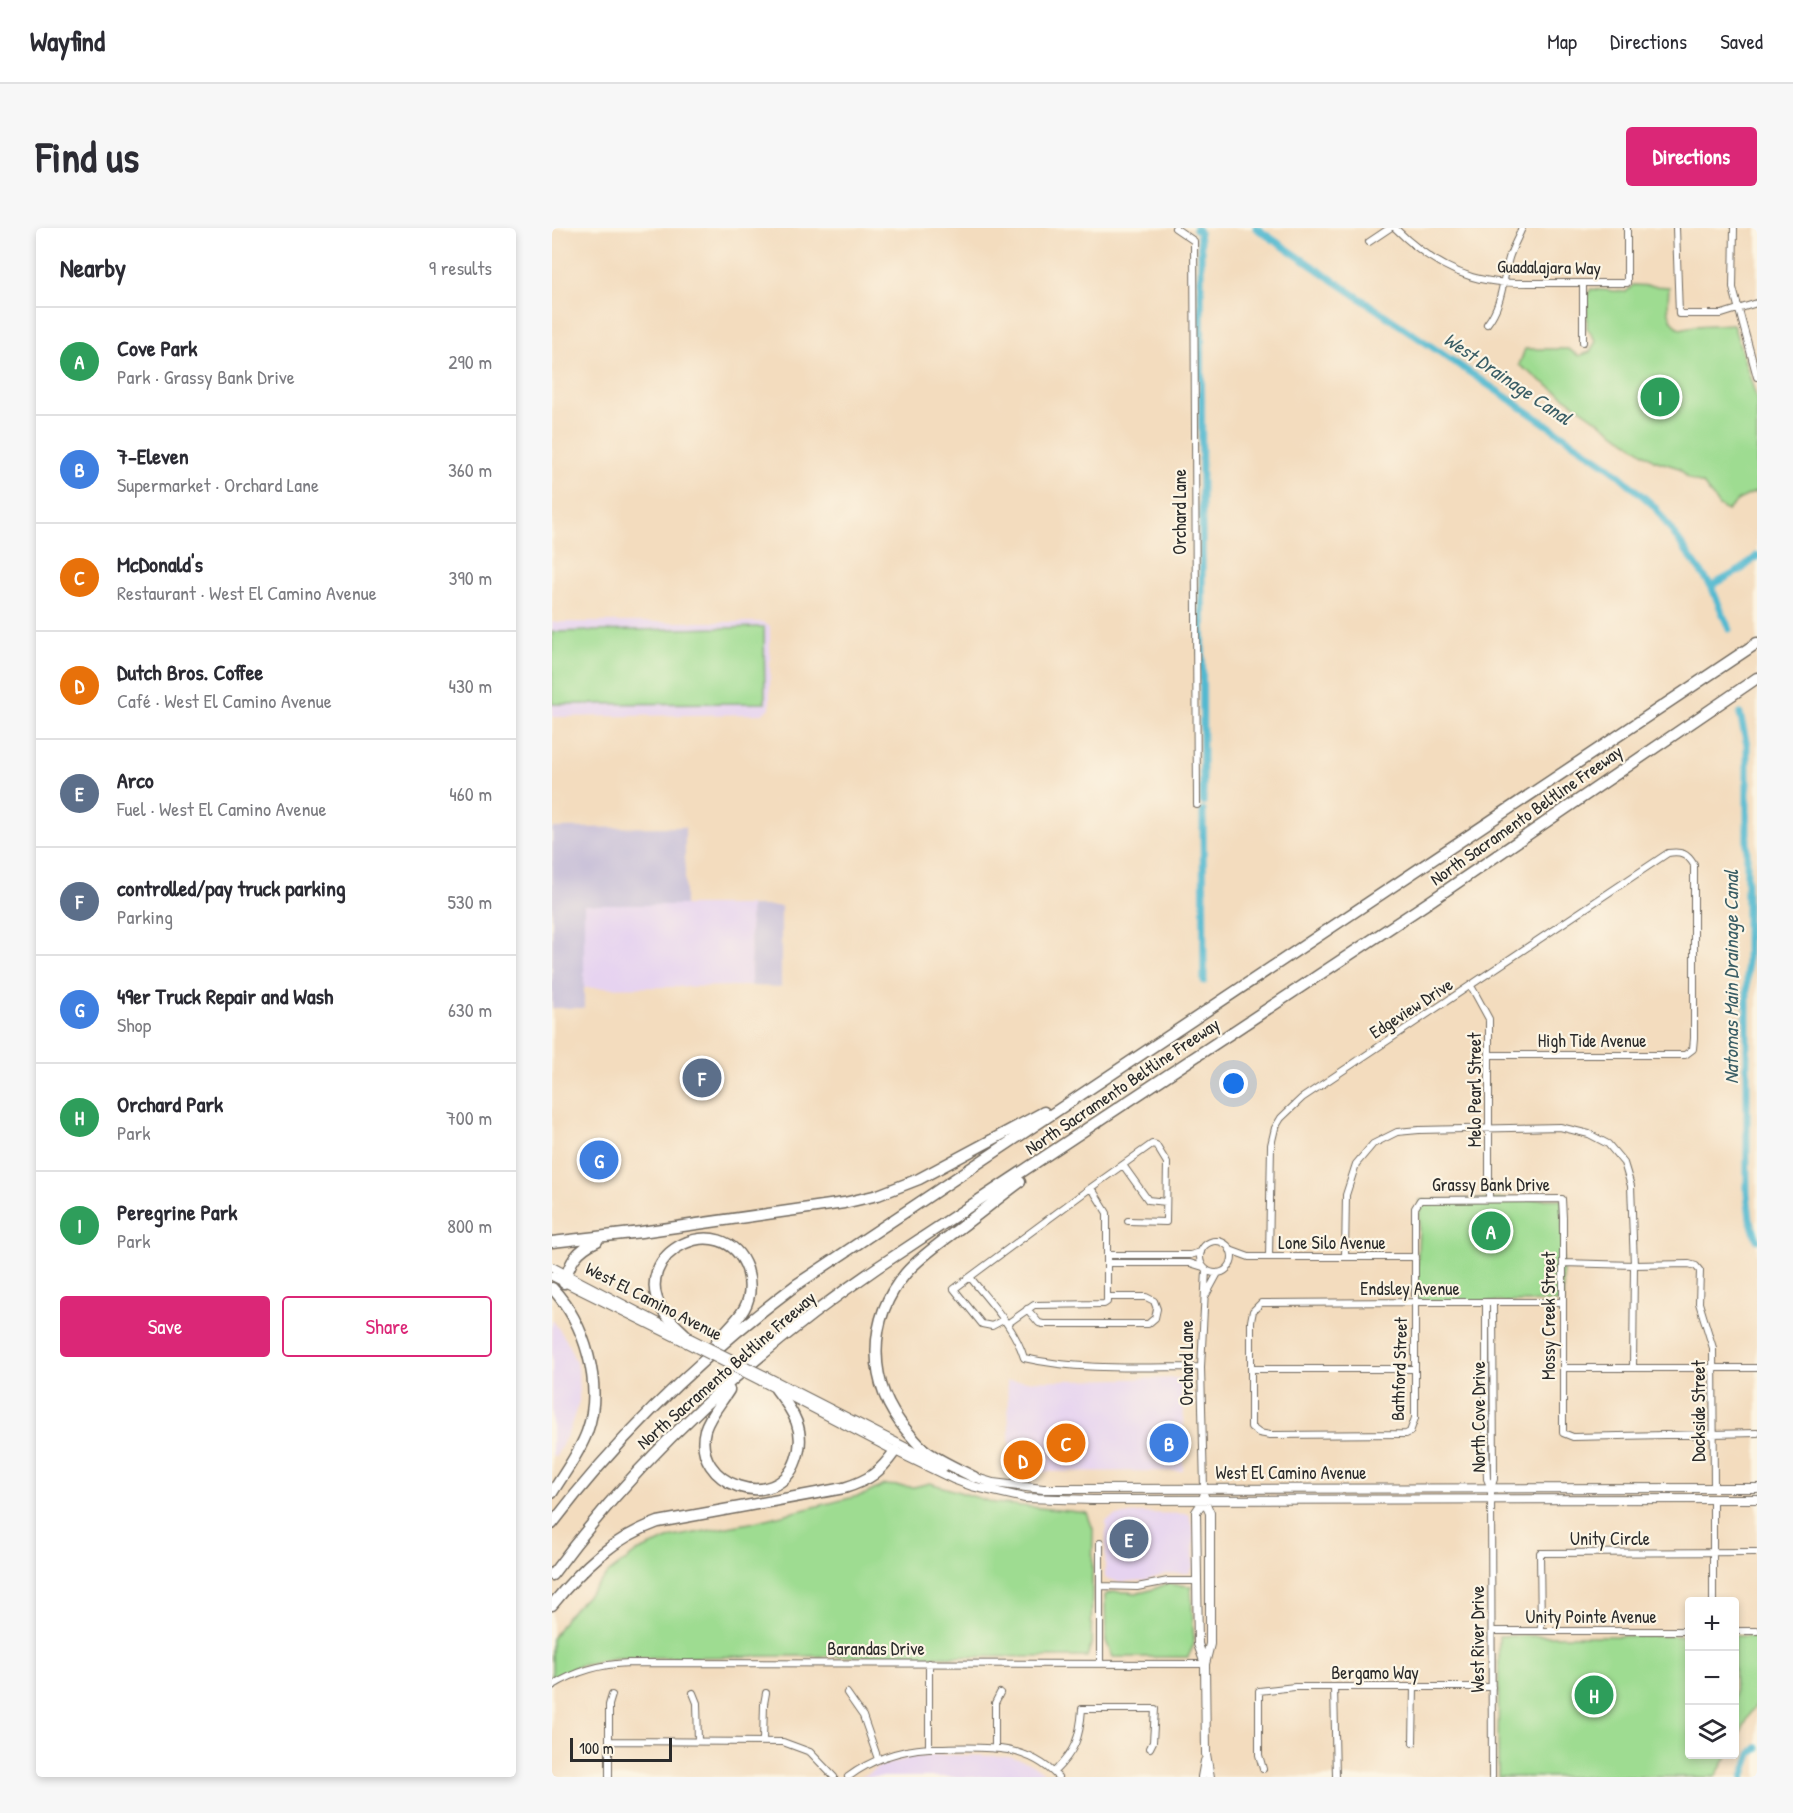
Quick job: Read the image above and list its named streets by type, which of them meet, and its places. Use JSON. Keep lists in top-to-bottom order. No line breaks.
{"streets":{"highway":["North Sacramento Beltline Freeway"],"main road":["Orchard Lane","West El Camino Avenue"],"street":["Guadalajara Way","Edgeview Drive","High Tide Avenue","Melo Pearl Street","Grassy Bank Drive","Lone Silo Avenue","Endsley Avenue","Mossy Creek Street","Bathford Street","Dockside Street","North Cove Drive","Unity Circle","Unity Pointe Avenue","West River Drive","Barandas Drive","Bergamo Way"]},"crossings":[["Orchard Lane","Lone Silo Avenue"],["Orchard Lane","West El Camino Avenue"],["Orchard Lane","Barandas Drive"],["Edgeview Drive","High Tide Avenue"],["Edgeview Drive","Melo Pearl Street"],["Edgeview Drive","Lone Silo Avenue"],["High Tide Avenue","Melo Pearl Street"],["Melo Pearl Street","Grassy Bank Drive"],["Grassy Bank Drive","Mossy Creek Street"],["Grassy Bank Drive","Bathford Street"],["Lone Silo Avenue","Bathford Street"],["Endsley Avenue","Mossy Creek Street"],["Endsley Avenue","Bathford Street"],["Endsley Avenue","North Cove Drive"],["West El Camino Avenue","Dockside Street"],["West El Camino Avenue","North Cove Drive"],["West El Camino Avenue","West River Drive"],["Mossy Creek Street","Dockside Street"],["North Cove Drive","West River Drive"],["Unity Circle","Unity Pointe Avenue"],["Unity Pointe Avenue","West River Drive"],["West River Drive","Bergamo Way"]],"water":["West Drainage Canal","Natomas Main Drainage Canal"],"scale_bar":"100 m","page":{"header":"Wayfind","nav":["Map","Directions","Saved"],"buttons":["Directions",["Save","Share"]],"title":"Find us","heading":["Nearby","9 results"],"list":[{"mark":"A","name":"Cove Park","note":"Park · Grassy Bank Drive","value":"290 m"},{"mark":"B","name":"7-Eleven","note":"Supermarket · Orchard Lane","value":"360 m"},{"mark":"C","name":"McDonald's","note":"Restaurant · West El Camino Avenue","value":"390 m"},{"mark":"D","name":"Dutch Bros. Coffee","note":"Café · West El Camino Avenue","value":"430 m"},{"mark":"E","name":"Arco","note":"Fuel · West El Camino Avenue","value":"460 m"},{"mark":"F","name":"controlled/pay truck parking","note":"Parking","value":"530 m"},{"mark":"G","name":"49er Truck Repair and Wash","note":"Shop","value":"630 m"},{"mark":"H","name":"Orchard Park","note":"Park","value":"700 m"},{"mark":"I","name":"Peregrine Park","note":"Park","value":"800 m"}],"pins":["I","F","G","A","B","C","D","E","H"],"map_buttons":["+","−"],"scale":"100 m"}}
